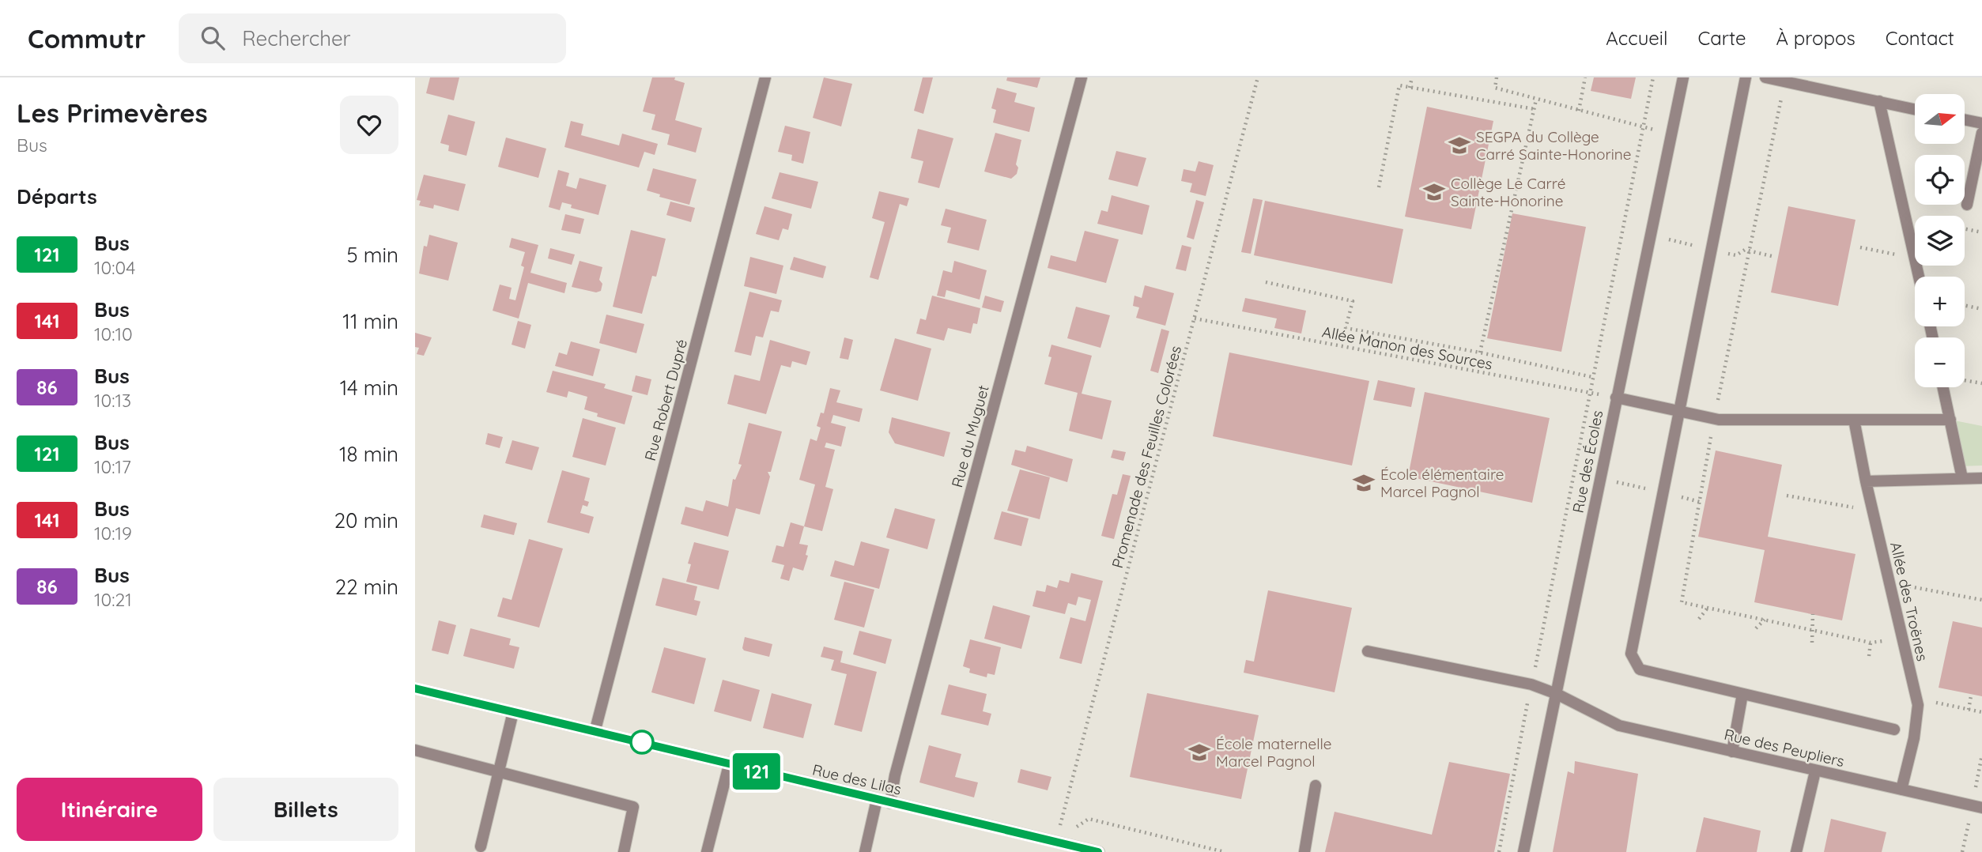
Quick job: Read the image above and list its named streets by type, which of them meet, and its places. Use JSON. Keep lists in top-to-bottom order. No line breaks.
{"streets":{"street":["Rue Robert Dupré","Rue du Muguet","Rue des Écoles","Allée des Troënes","Rue des Peupliers","Rue des Lilas"],"path":["Allée Manon des Sources","Promenade des Feuilles Colorées"]},"crossings":[["Allée Manon des Sources","Promenade des Feuilles Colorées"],["Allée Manon des Sources","Rue des Écoles"],["Rue Robert Dupré","Rue des Lilas"],["Rue du Muguet","Rue des Lilas"],["Promenade des Feuilles Colorées","Rue des Lilas"],["Rue des Écoles","Rue des Peupliers"],["Allée des Troënes","Rue des Peupliers"]],"places":{"school or university":["SEGPA du Collège Carré Sainte-Honorine","Collège Le Carré Sainte-Honorine","École élémentaire Marcel Pagnol","École maternelle Marcel Pagnol"]},"lines":["bus line 121"],"north":"right","page":{"header":"Commutr","search":"Rechercher","nav":["Accueil","Carte","À propos","Contact"],"heading":[["Les Primevères","Bus"],"Départs"],"on_map":"121","map_buttons":["+","−"],"list":[{"mark":"121","name":"Bus","note":"10:04","value":"5 min"},{"mark":"141","name":"Bus","note":"10:10","value":"11 min"},{"mark":"86","name":"Bus","note":"10:13","value":"14 min"},{"mark":"121","name":"Bus","note":"10:17","value":"18 min"},{"mark":"141","name":"Bus","note":"10:19","value":"20 min"},{"mark":"86","name":"Bus","note":"10:21","value":"22 min"}],"buttons":["Itinéraire","Billets"]}}
